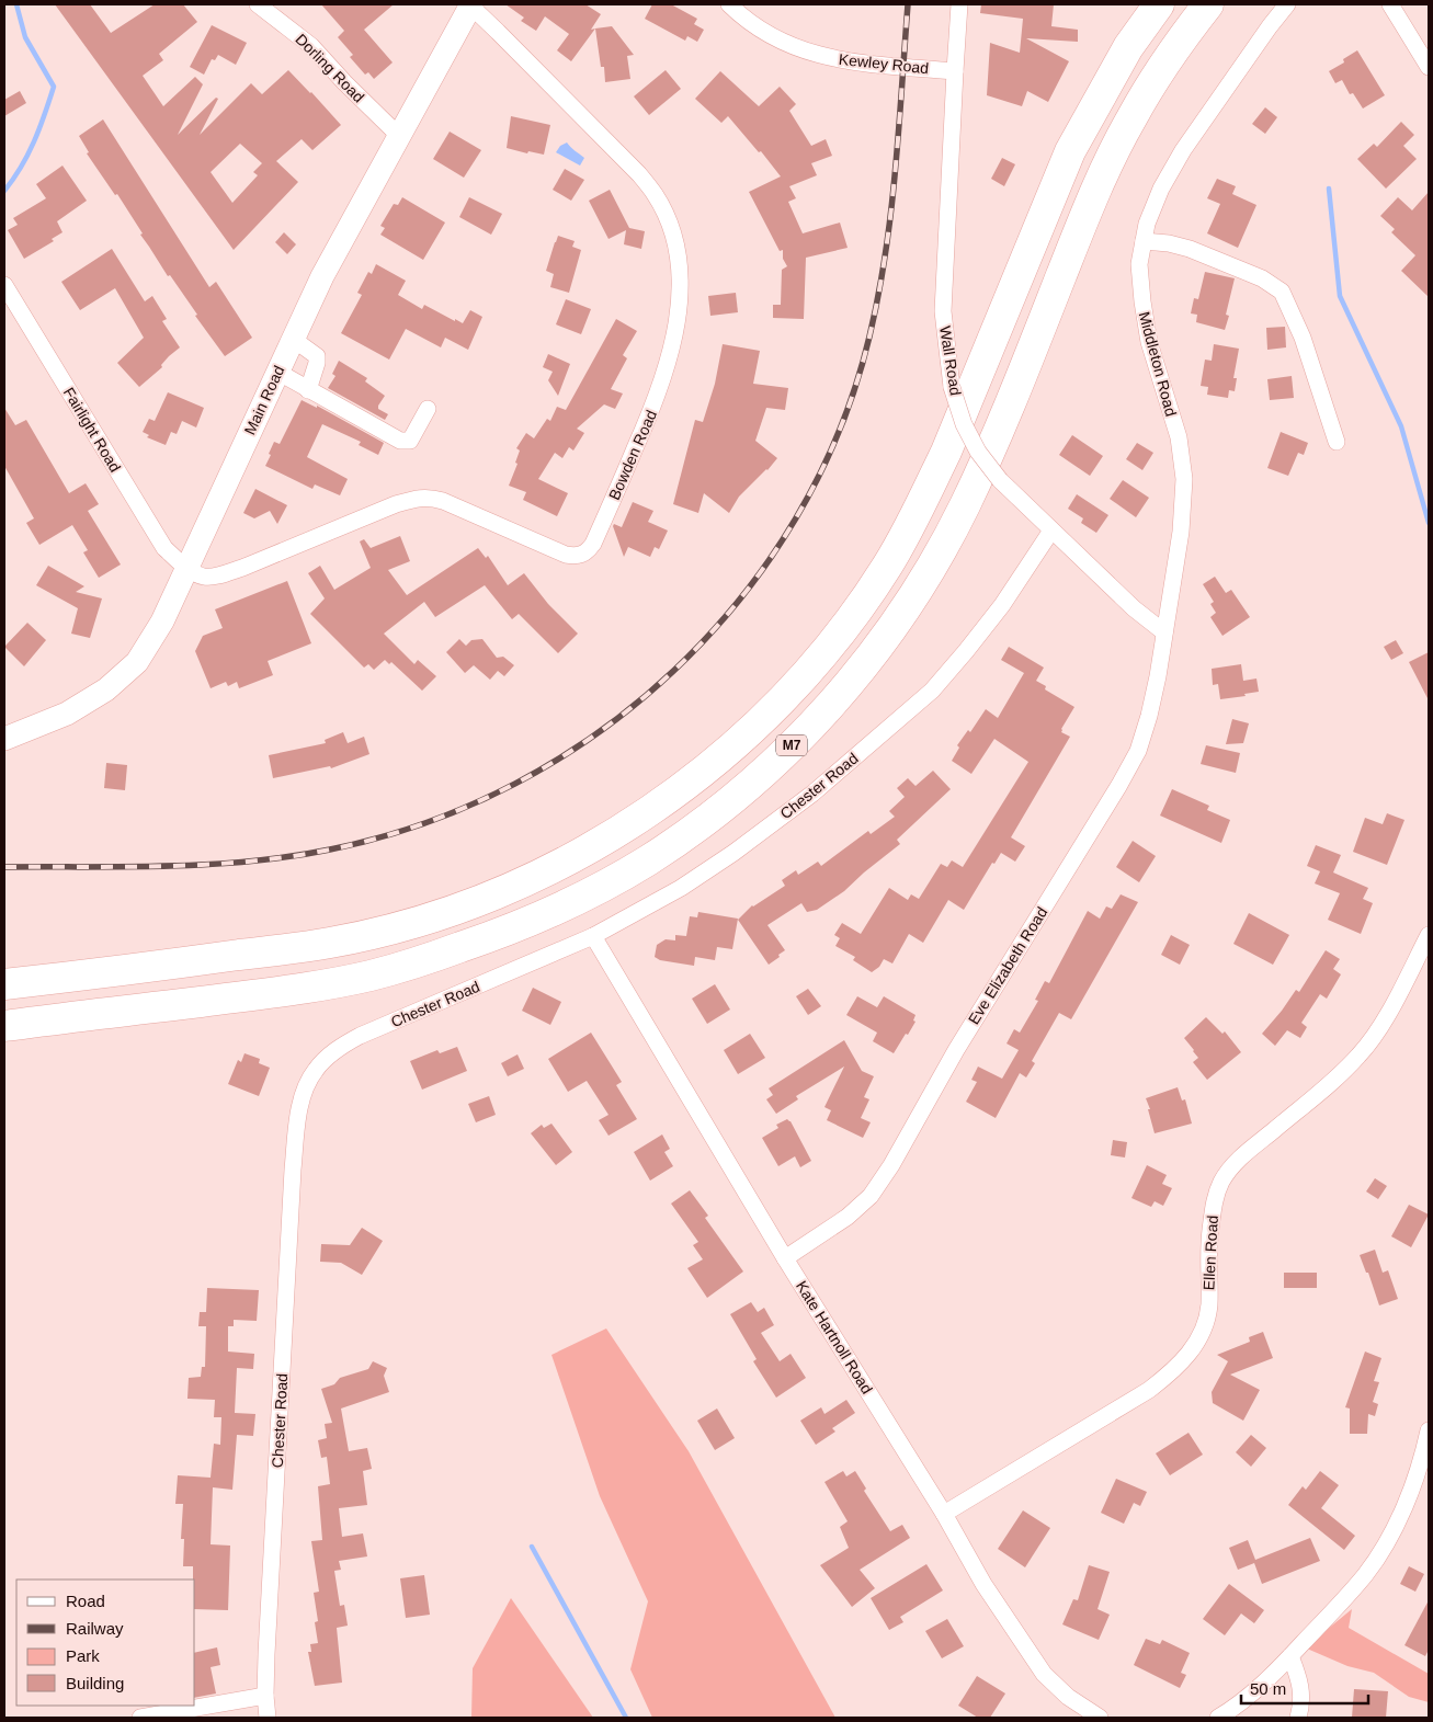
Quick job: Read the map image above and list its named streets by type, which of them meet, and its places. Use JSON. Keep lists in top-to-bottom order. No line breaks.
{"streets":{"highway":["M7"],"main road":["Main Road"],"street":["Kewley Road","Dorling Road","Wall Road","Middleton Road","Fairlight Road","Bowden Road","Chester Road","Eve Elizabeth Road","Ellen Road","Kate Hartnoll Road"]},"crossings":[["Kewley Road","Wall Road"],["Dorling Road","Main Road"],["Wall Road","Middleton Road"],["Wall Road","Chester Road"],["Wall Road","Eve Elizabeth Road"],["Middleton Road","Eve Elizabeth Road"],["Main Road","Fairlight Road"],["Main Road","Bowden Road"],["Fairlight Road","Bowden Road"],["Chester Road","Kate Hartnoll Road"],["Eve Elizabeth Road","Kate Hartnoll Road"],["Ellen Road","Kate Hartnoll Road"]],"legend":["Road","Railway","Park","Building"],"scale_bar":"50 m"}
